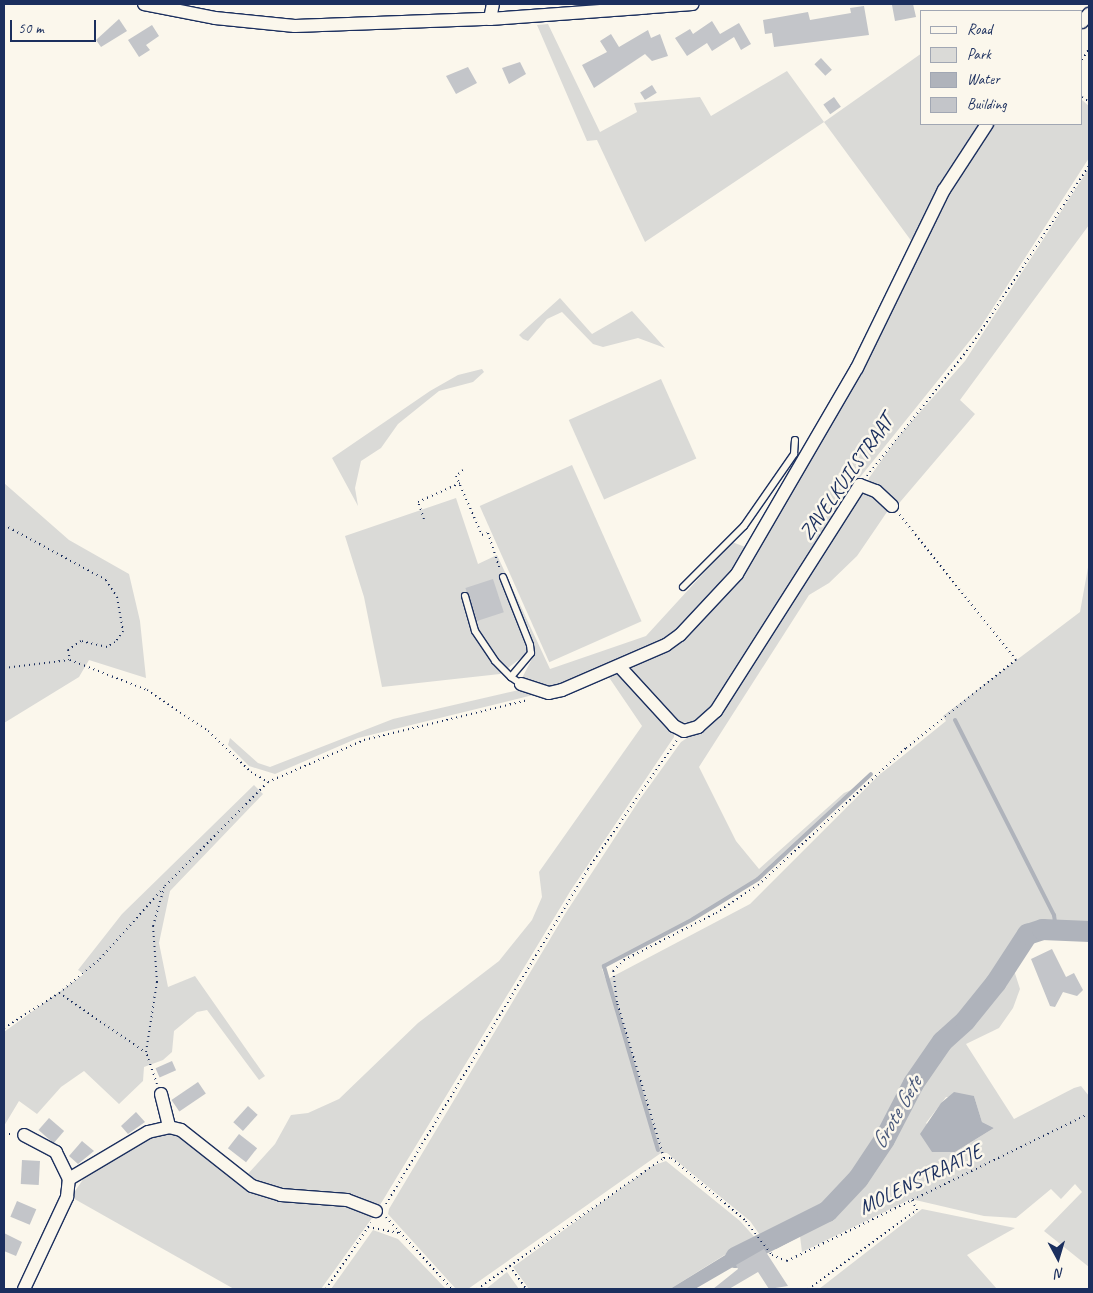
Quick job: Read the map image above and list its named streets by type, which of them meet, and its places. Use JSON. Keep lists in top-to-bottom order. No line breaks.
{"streets":{"street":["ZAVELKUILSTRAAT"],"path":["MOLENSTRAATJE"]},"water":["Grote Gete"],"legend":["Road","Park","Water","Building"],"scale_bar":"50 m","north":"bottom"}
